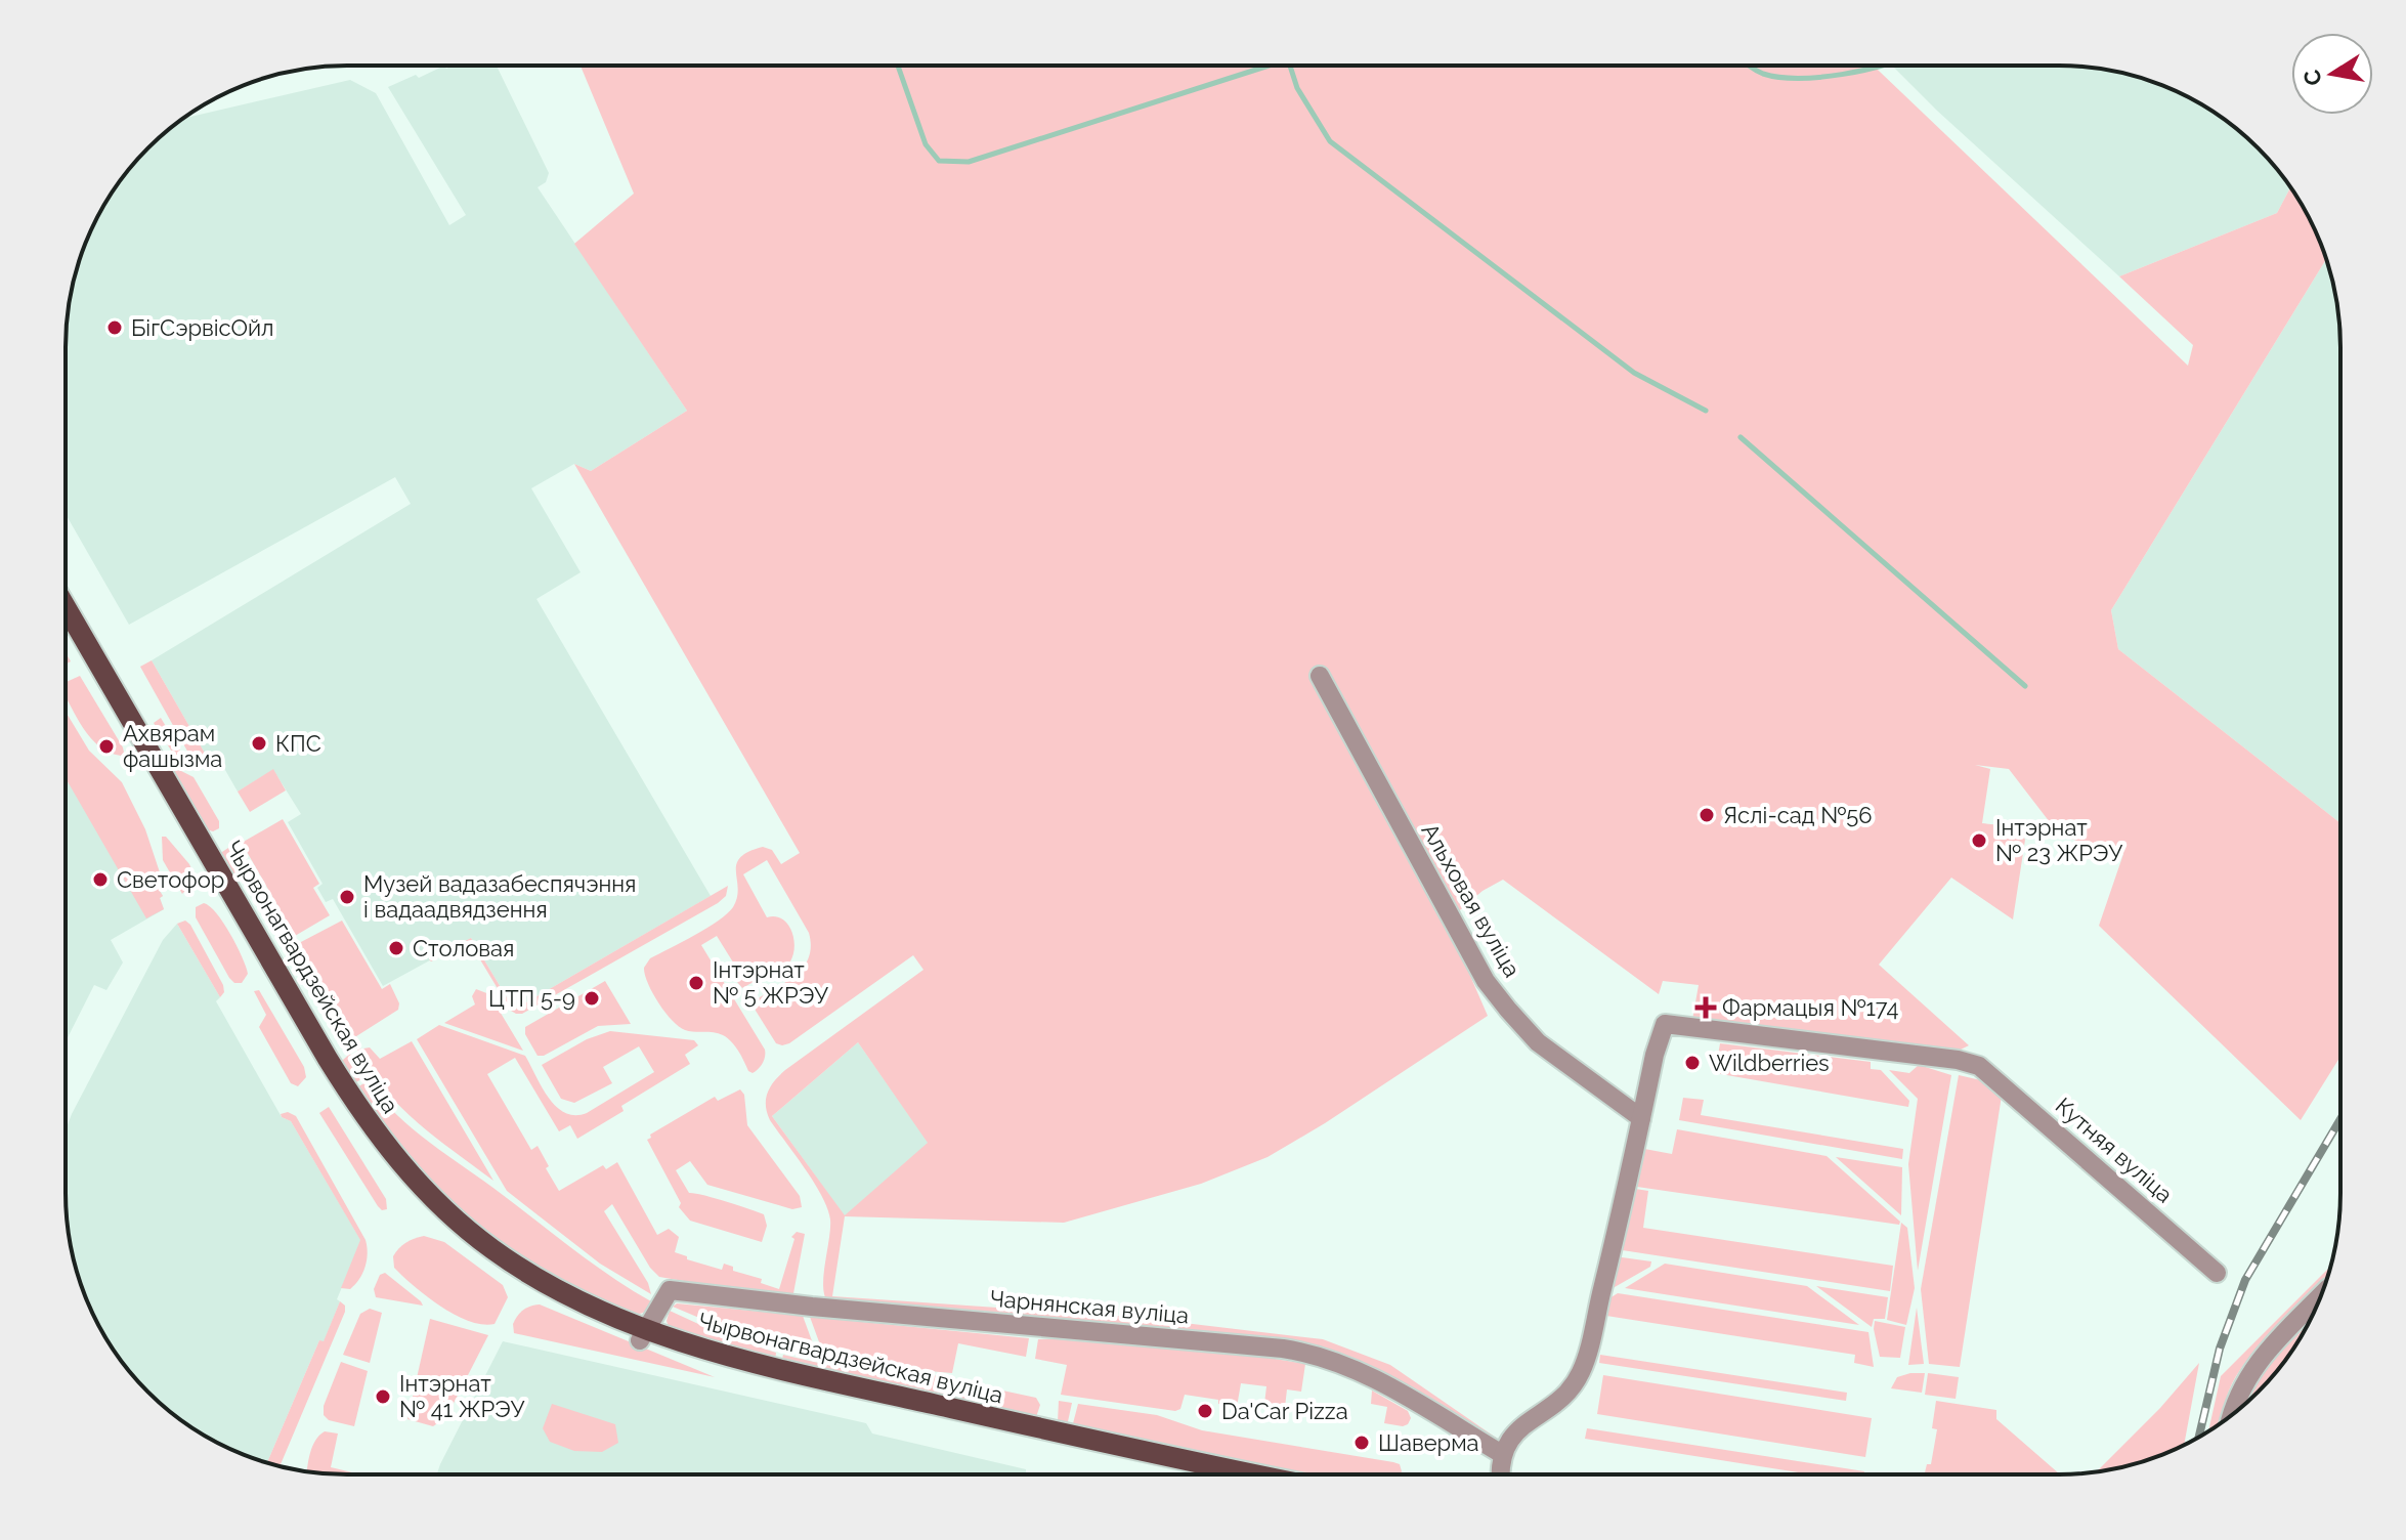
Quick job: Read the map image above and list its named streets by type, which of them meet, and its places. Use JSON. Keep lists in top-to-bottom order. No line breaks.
{"streets":{"main road":["Чырвонагвардзейская вуліца"],"street":["Альховая вуліца","Кутняя вуліца","Чарнянская вуліца"]},"crossings":[["Альховая вуліца","Кутняя вуліца"],["Чырвонагвардзейская вуліца","Чарнянская вуліца"]],"places":{"other":["БігСэрвісОйл","КПС","Ахвярам фашызма","Яслі-сад №56","Інтэрнат № 23 ЖРЭУ","Светофор","Музей вадазабеспячэння і вадаадвядзення","Столовая","Інтэрнат № 5 ЖРЭУ","ЦТП 5-9","Wildberries","Інтэрнат № 41 ЖРЭУ","Da'Car Pizza","Шаверма"],"health":["Фармацыя №174"]},"north":"left"}
